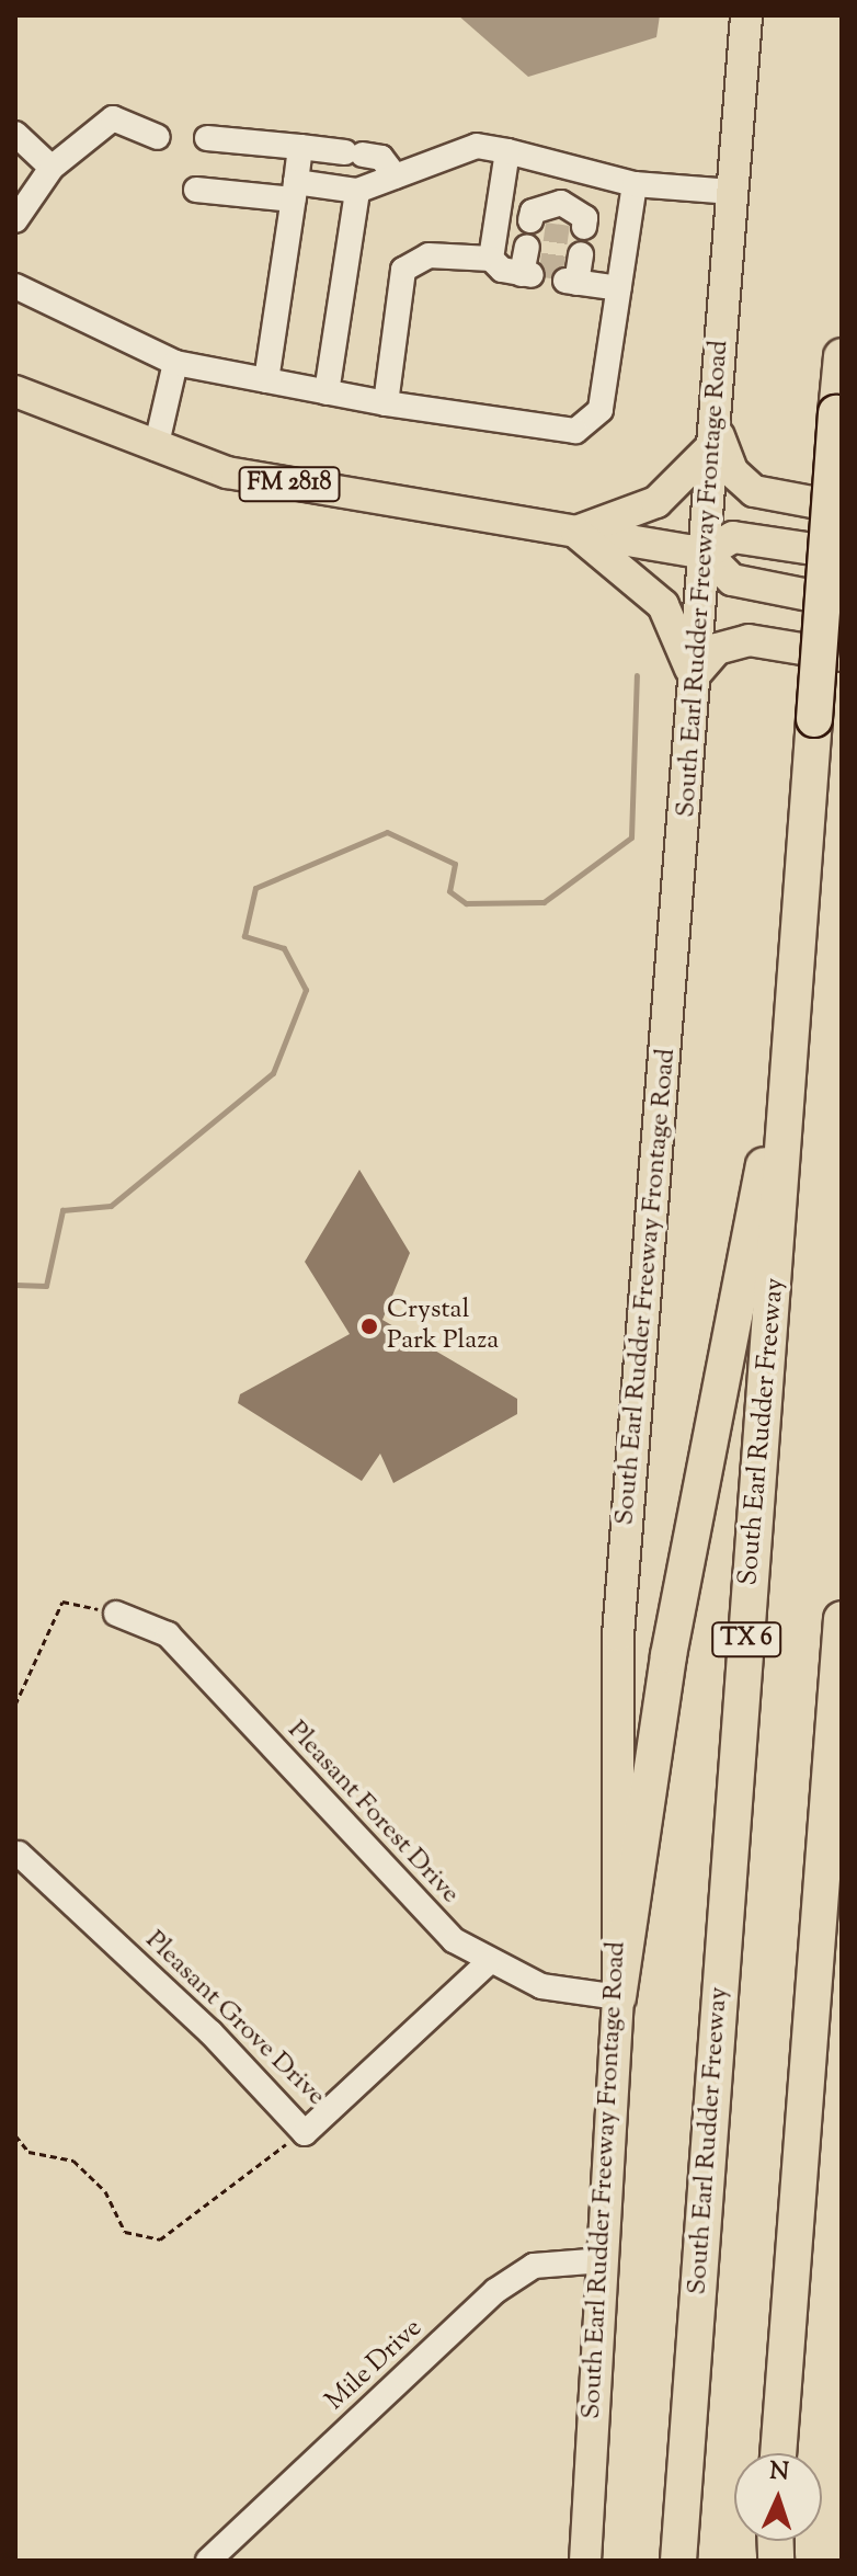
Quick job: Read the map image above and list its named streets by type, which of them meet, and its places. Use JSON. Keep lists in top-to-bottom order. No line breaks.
{"streets":{"highway":["South Earl Rudder Freeway","TX 6"],"main road":["FM 2818","South Earl Rudder Freeway Frontage Road"],"street":["Pleasant Forest Drive","Pleasant Grove Drive","Mile Drive"]},"crossings":[["FM 2818","South Earl Rudder Freeway Frontage Road"],["South Earl Rudder Freeway Frontage Road","Pleasant Forest Drive"],["South Earl Rudder Freeway Frontage Road","Mile Drive"],["Pleasant Forest Drive","Pleasant Grove Drive"]],"places":["Crystal Park Plaza"],"north":"top"}
